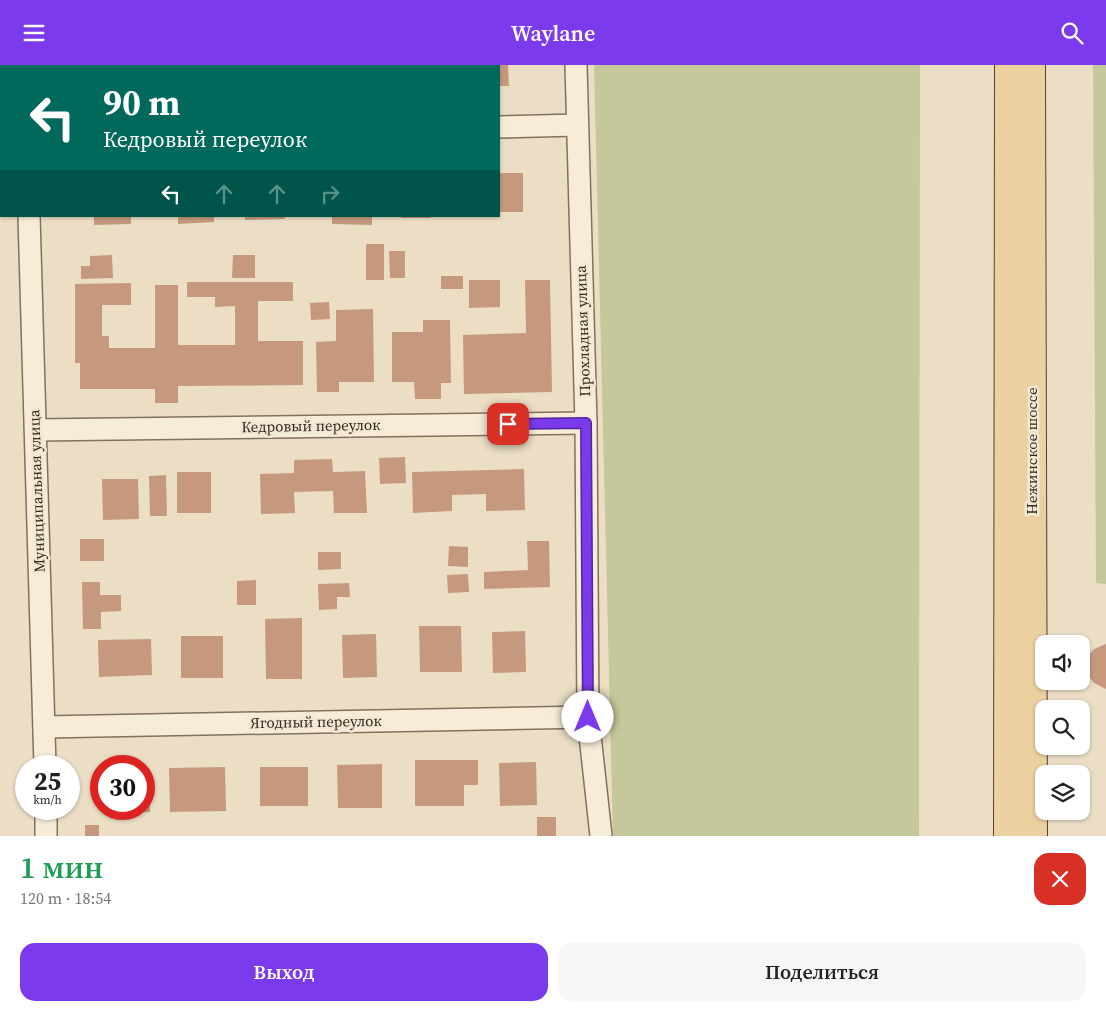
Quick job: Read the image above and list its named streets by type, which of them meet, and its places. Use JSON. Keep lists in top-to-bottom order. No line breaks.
{"streets":{"main road":["Нежинское шоссе"],"street":["Прохладная улица","Кедровый переулок","Муниципальная улица","Ягодный переулок"]},"crossings":[["Прохладная улица","Кедровый переулок"],["Прохладная улица","Ягодный переулок"],["Кедровый переулок","Муниципальная улица"],["Муниципальная улица","Ягодный переулок"]],"page":{"header":"Waylane","turn":["90 m","Кедровый переулок"],"speed":"25 km/h","limit":"30","heading":["1 мин","120 m · 18:54"],"buttons":["Выход","Поделиться"]}}
